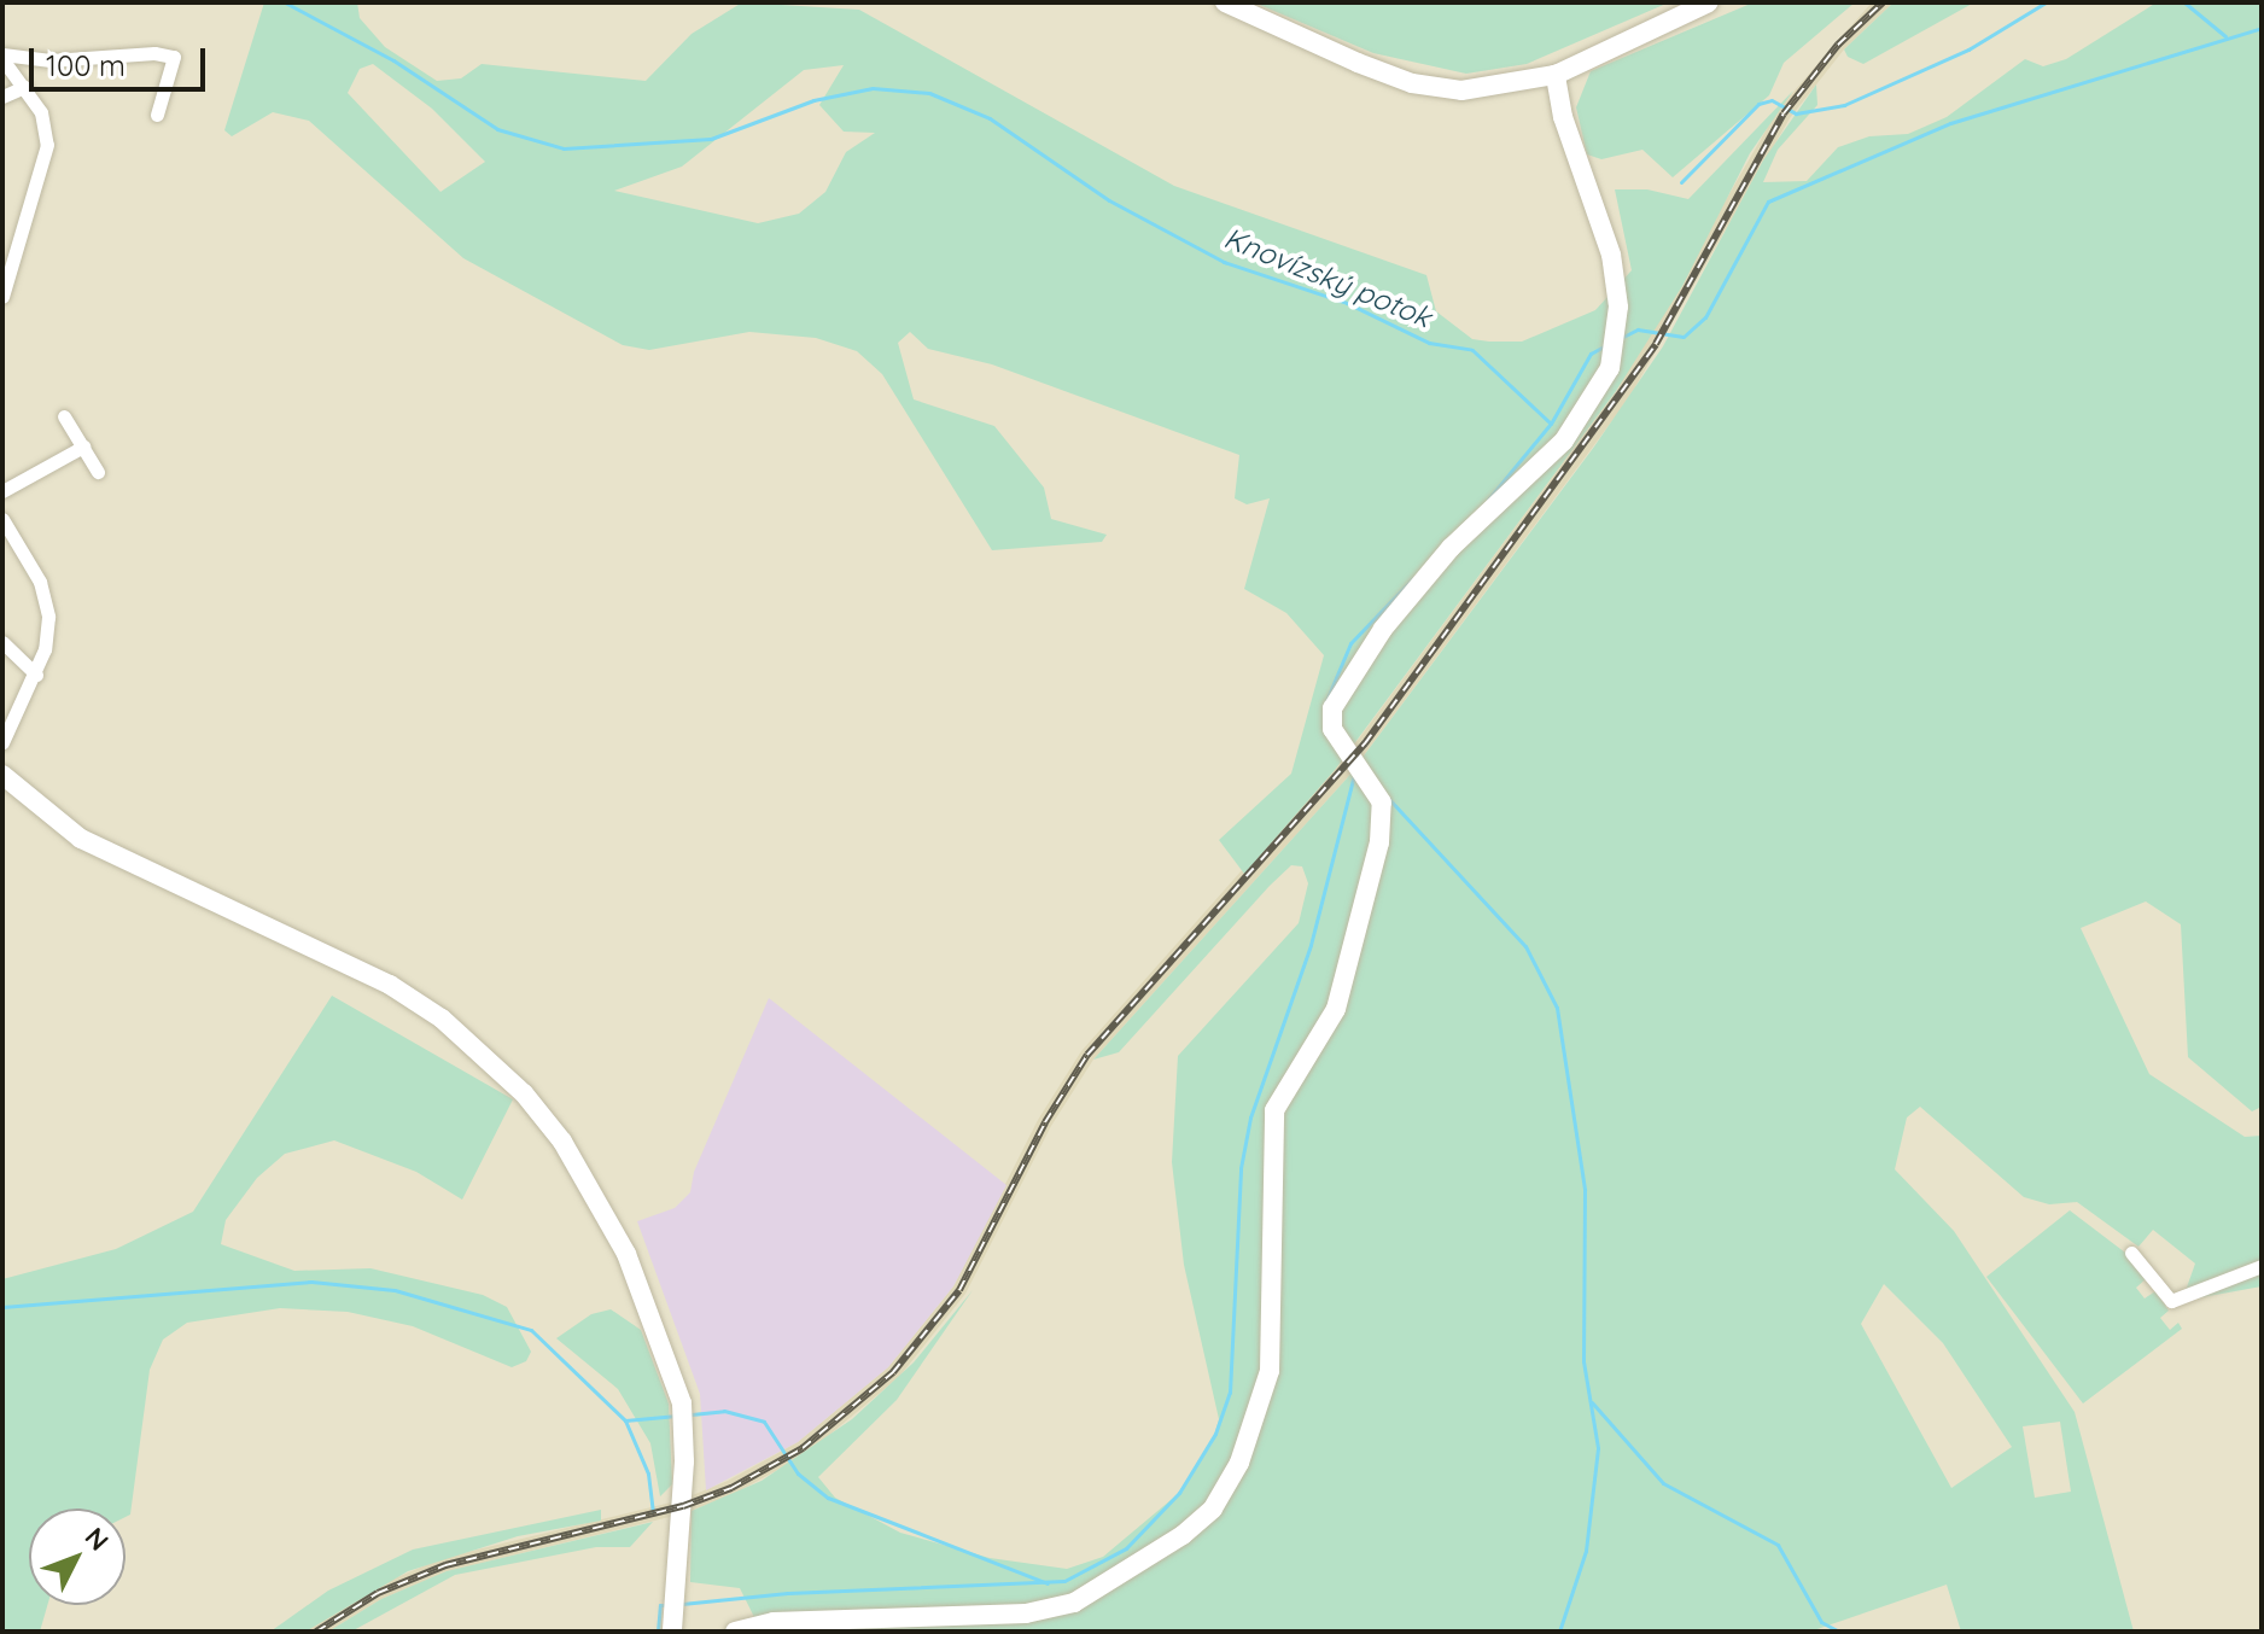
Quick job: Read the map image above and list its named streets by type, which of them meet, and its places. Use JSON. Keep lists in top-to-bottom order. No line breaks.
{"water":["Knovízský potok"],"scale_bar":"100 m","north":"top right"}
